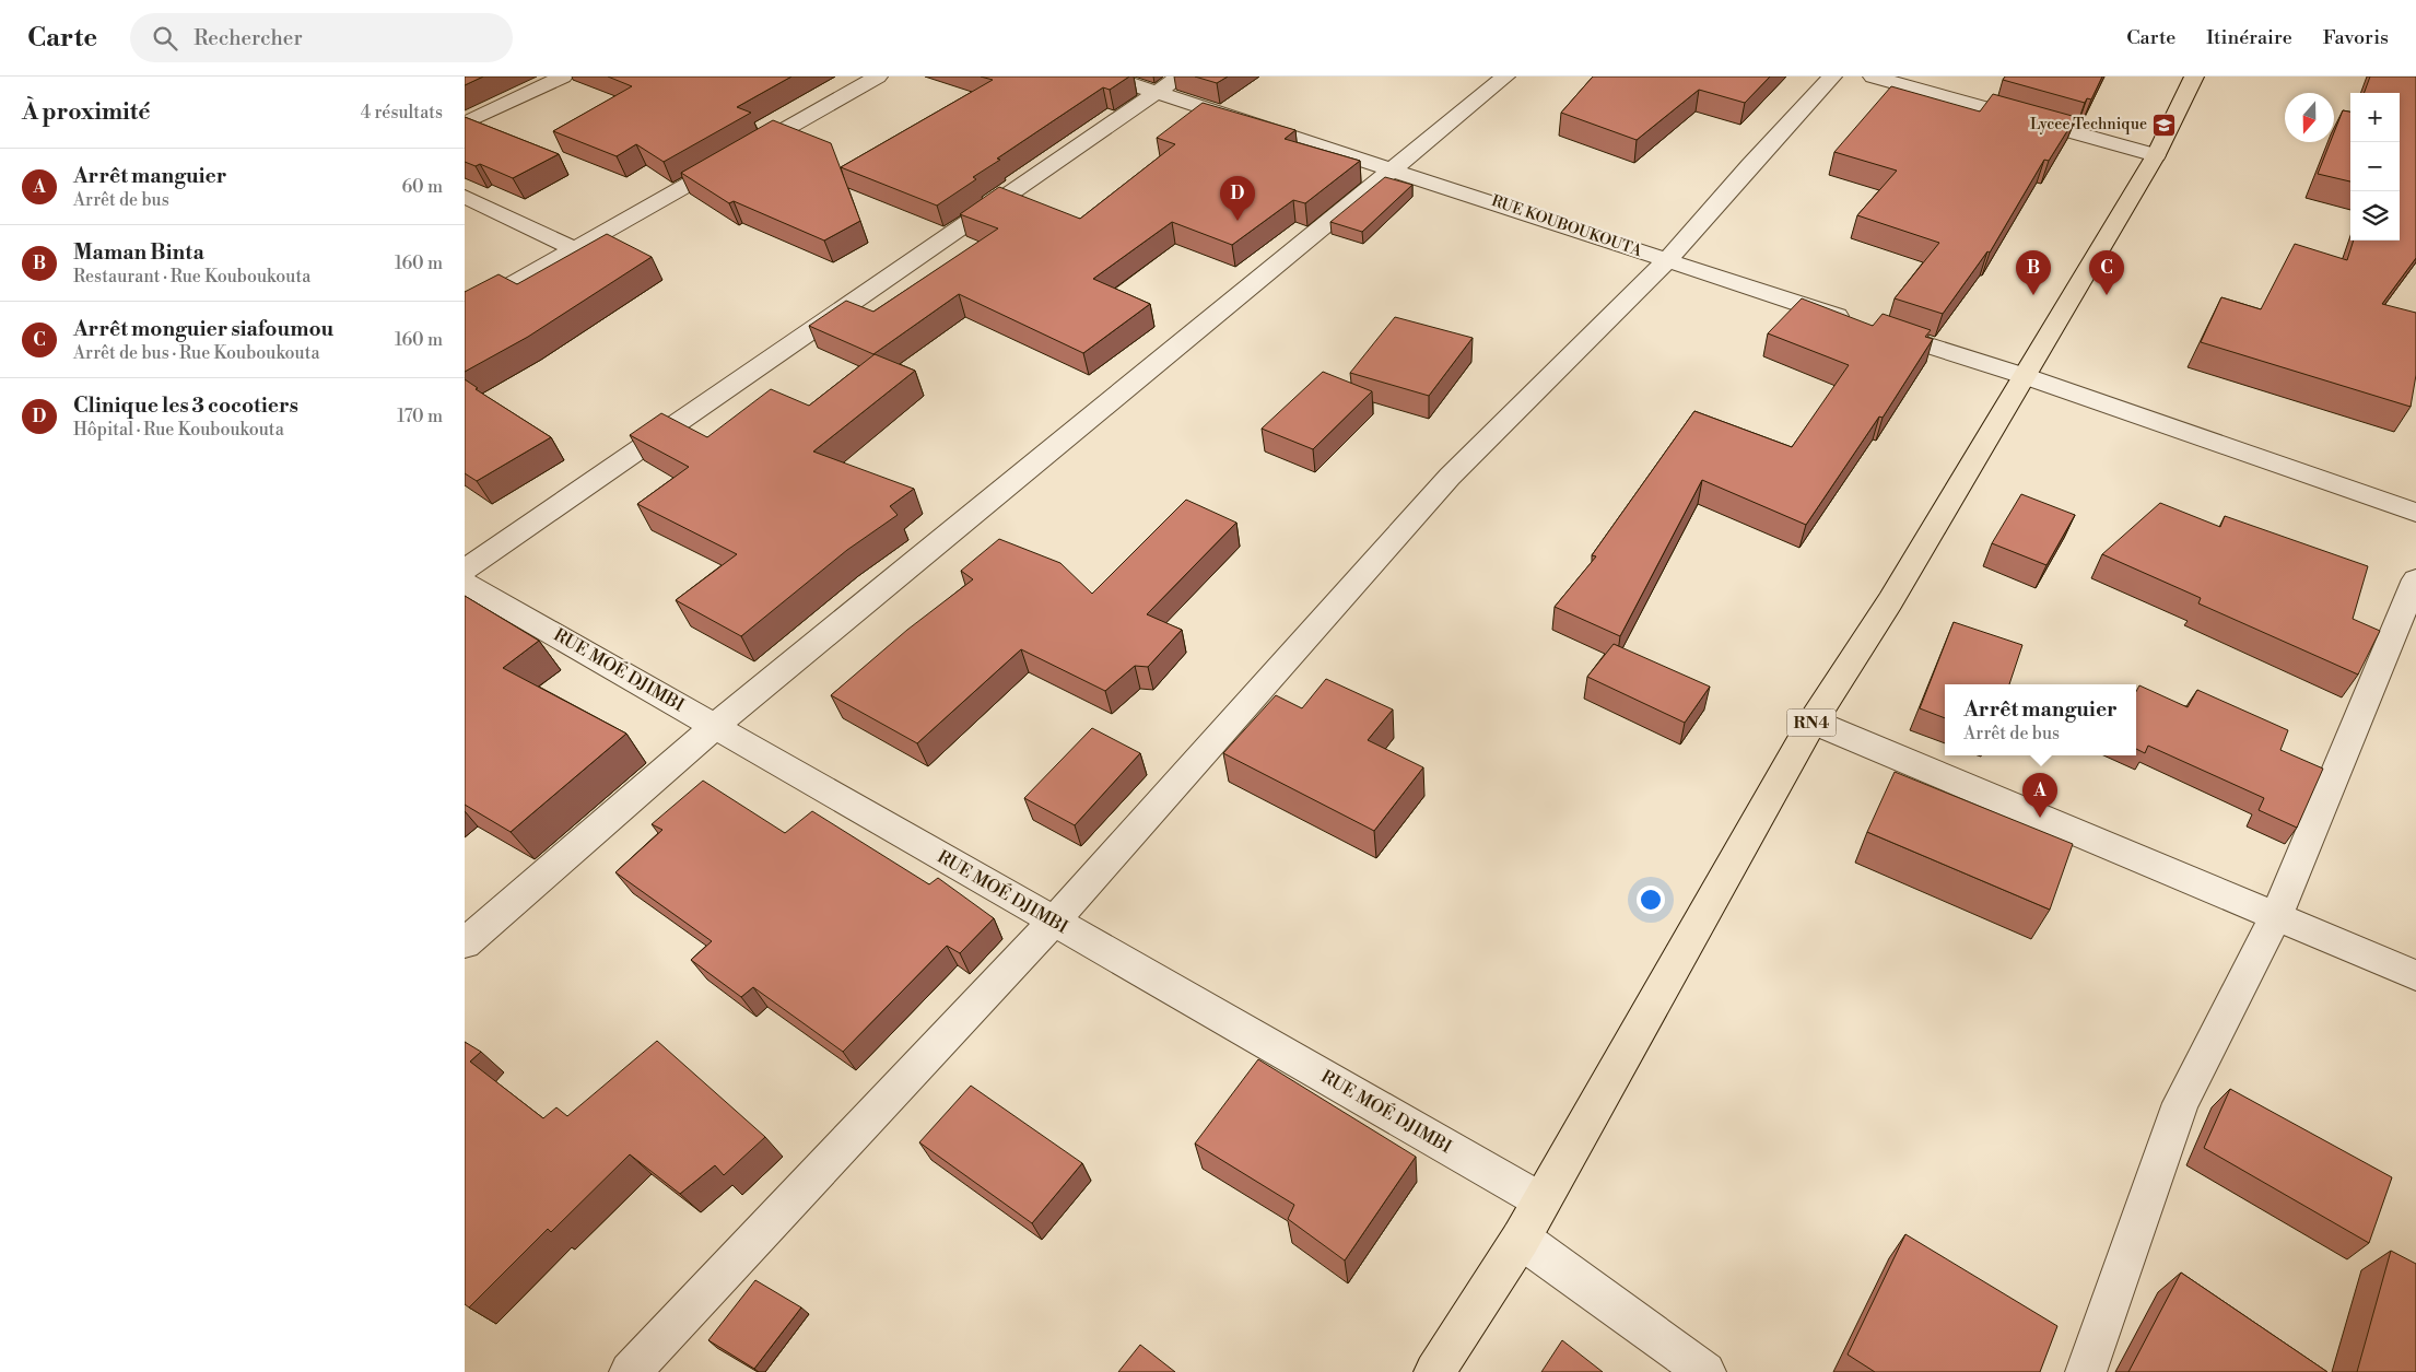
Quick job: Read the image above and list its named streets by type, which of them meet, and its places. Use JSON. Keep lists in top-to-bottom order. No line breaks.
{"streets":{"highway":["RN4"],"street":["RUE KOUBOUKOUTA","RUE MOÉ DJIMBI"]},"crossings":[["RUE KOUBOUKOUTA","RN4"],["RUE MOÉ DJIMBI","RN4"]],"places":{"school or university":["Lycee Technique"]},"north":"bottom","page":{"header":"Carte","search":"Rechercher","nav":["Carte","Itinéraire","Favoris"],"heading":["À proximité","4 résultats"],"map_buttons":["+","−"],"list":[{"mark":"A","name":"Arrêt manguier","note":"Arrêt de bus","value":"60 m"},{"mark":"B","name":"Maman Binta","note":"Restaurant · Rue Kouboukouta","value":"160 m"},{"mark":"C","name":"Arrêt monguier siafoumou","note":"Arrêt de bus · Rue Kouboukouta","value":"160 m"},{"mark":"D","name":"Clinique les 3 cocotiers","note":"Hôpital · Rue Kouboukouta","value":"170 m"}],"pins":["D","B","C","A"],"popup":["Arrêt manguier","Arrêt de bus"]}}
